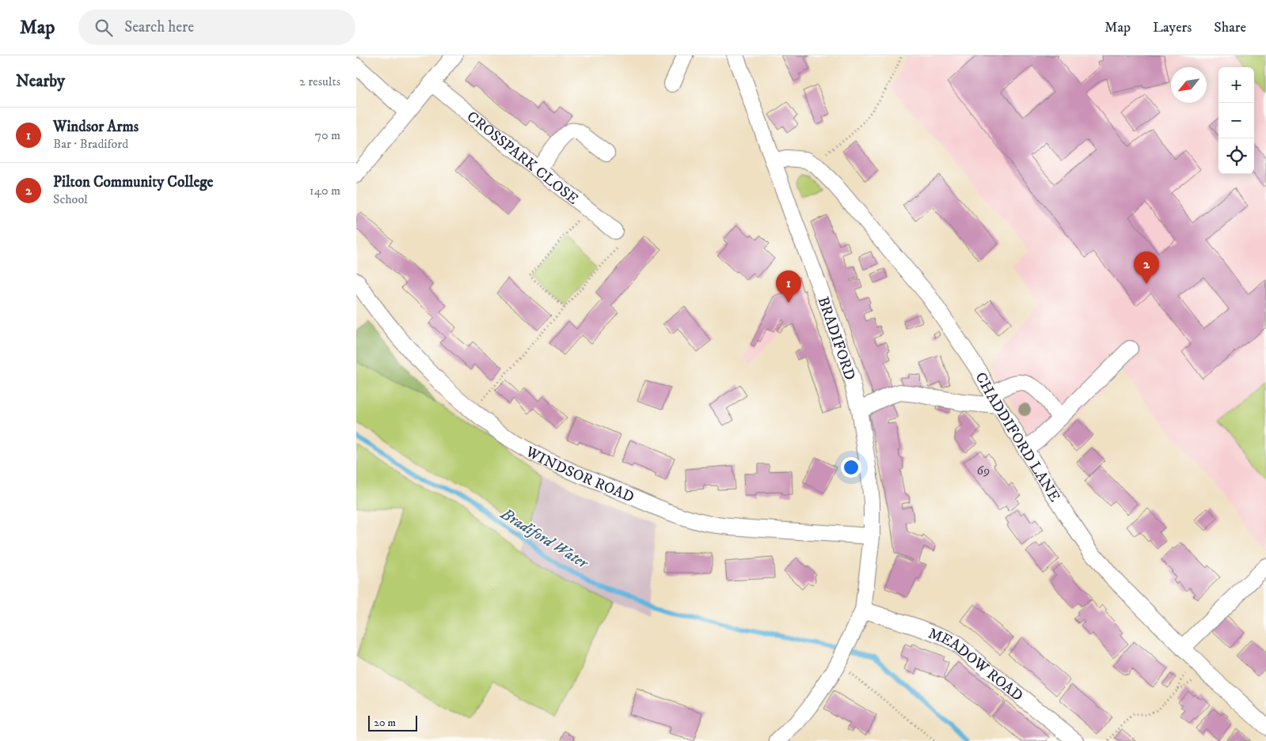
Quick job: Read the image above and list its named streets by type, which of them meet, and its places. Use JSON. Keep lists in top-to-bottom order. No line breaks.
{"streets":{"street":["CROSSPARK CLOSE","BRADIFORD","CHADDIFORD LANE","WINDSOR ROAD","MEADOW ROAD"]},"crossings":[["BRADIFORD","CHADDIFORD LANE"],["BRADIFORD","WINDSOR ROAD"],["BRADIFORD","MEADOW ROAD"]],"water":["Bradiford Water"],"house_numbers":["69"],"scale_bar":"20 m","north":"bottom left","page":{"header":"Map","search":"Search here","nav":["Map","Layers","Share"],"heading":["Nearby","2 results"],"map_buttons":["+","−"],"list":[{"mark":"1","name":"Windsor Arms","note":"Bar · Bradiford","value":"70 m"},{"mark":"2","name":"Pilton Community College","note":"School","value":"140 m"}],"pins":["2","1"],"scale":"20 m"}}
